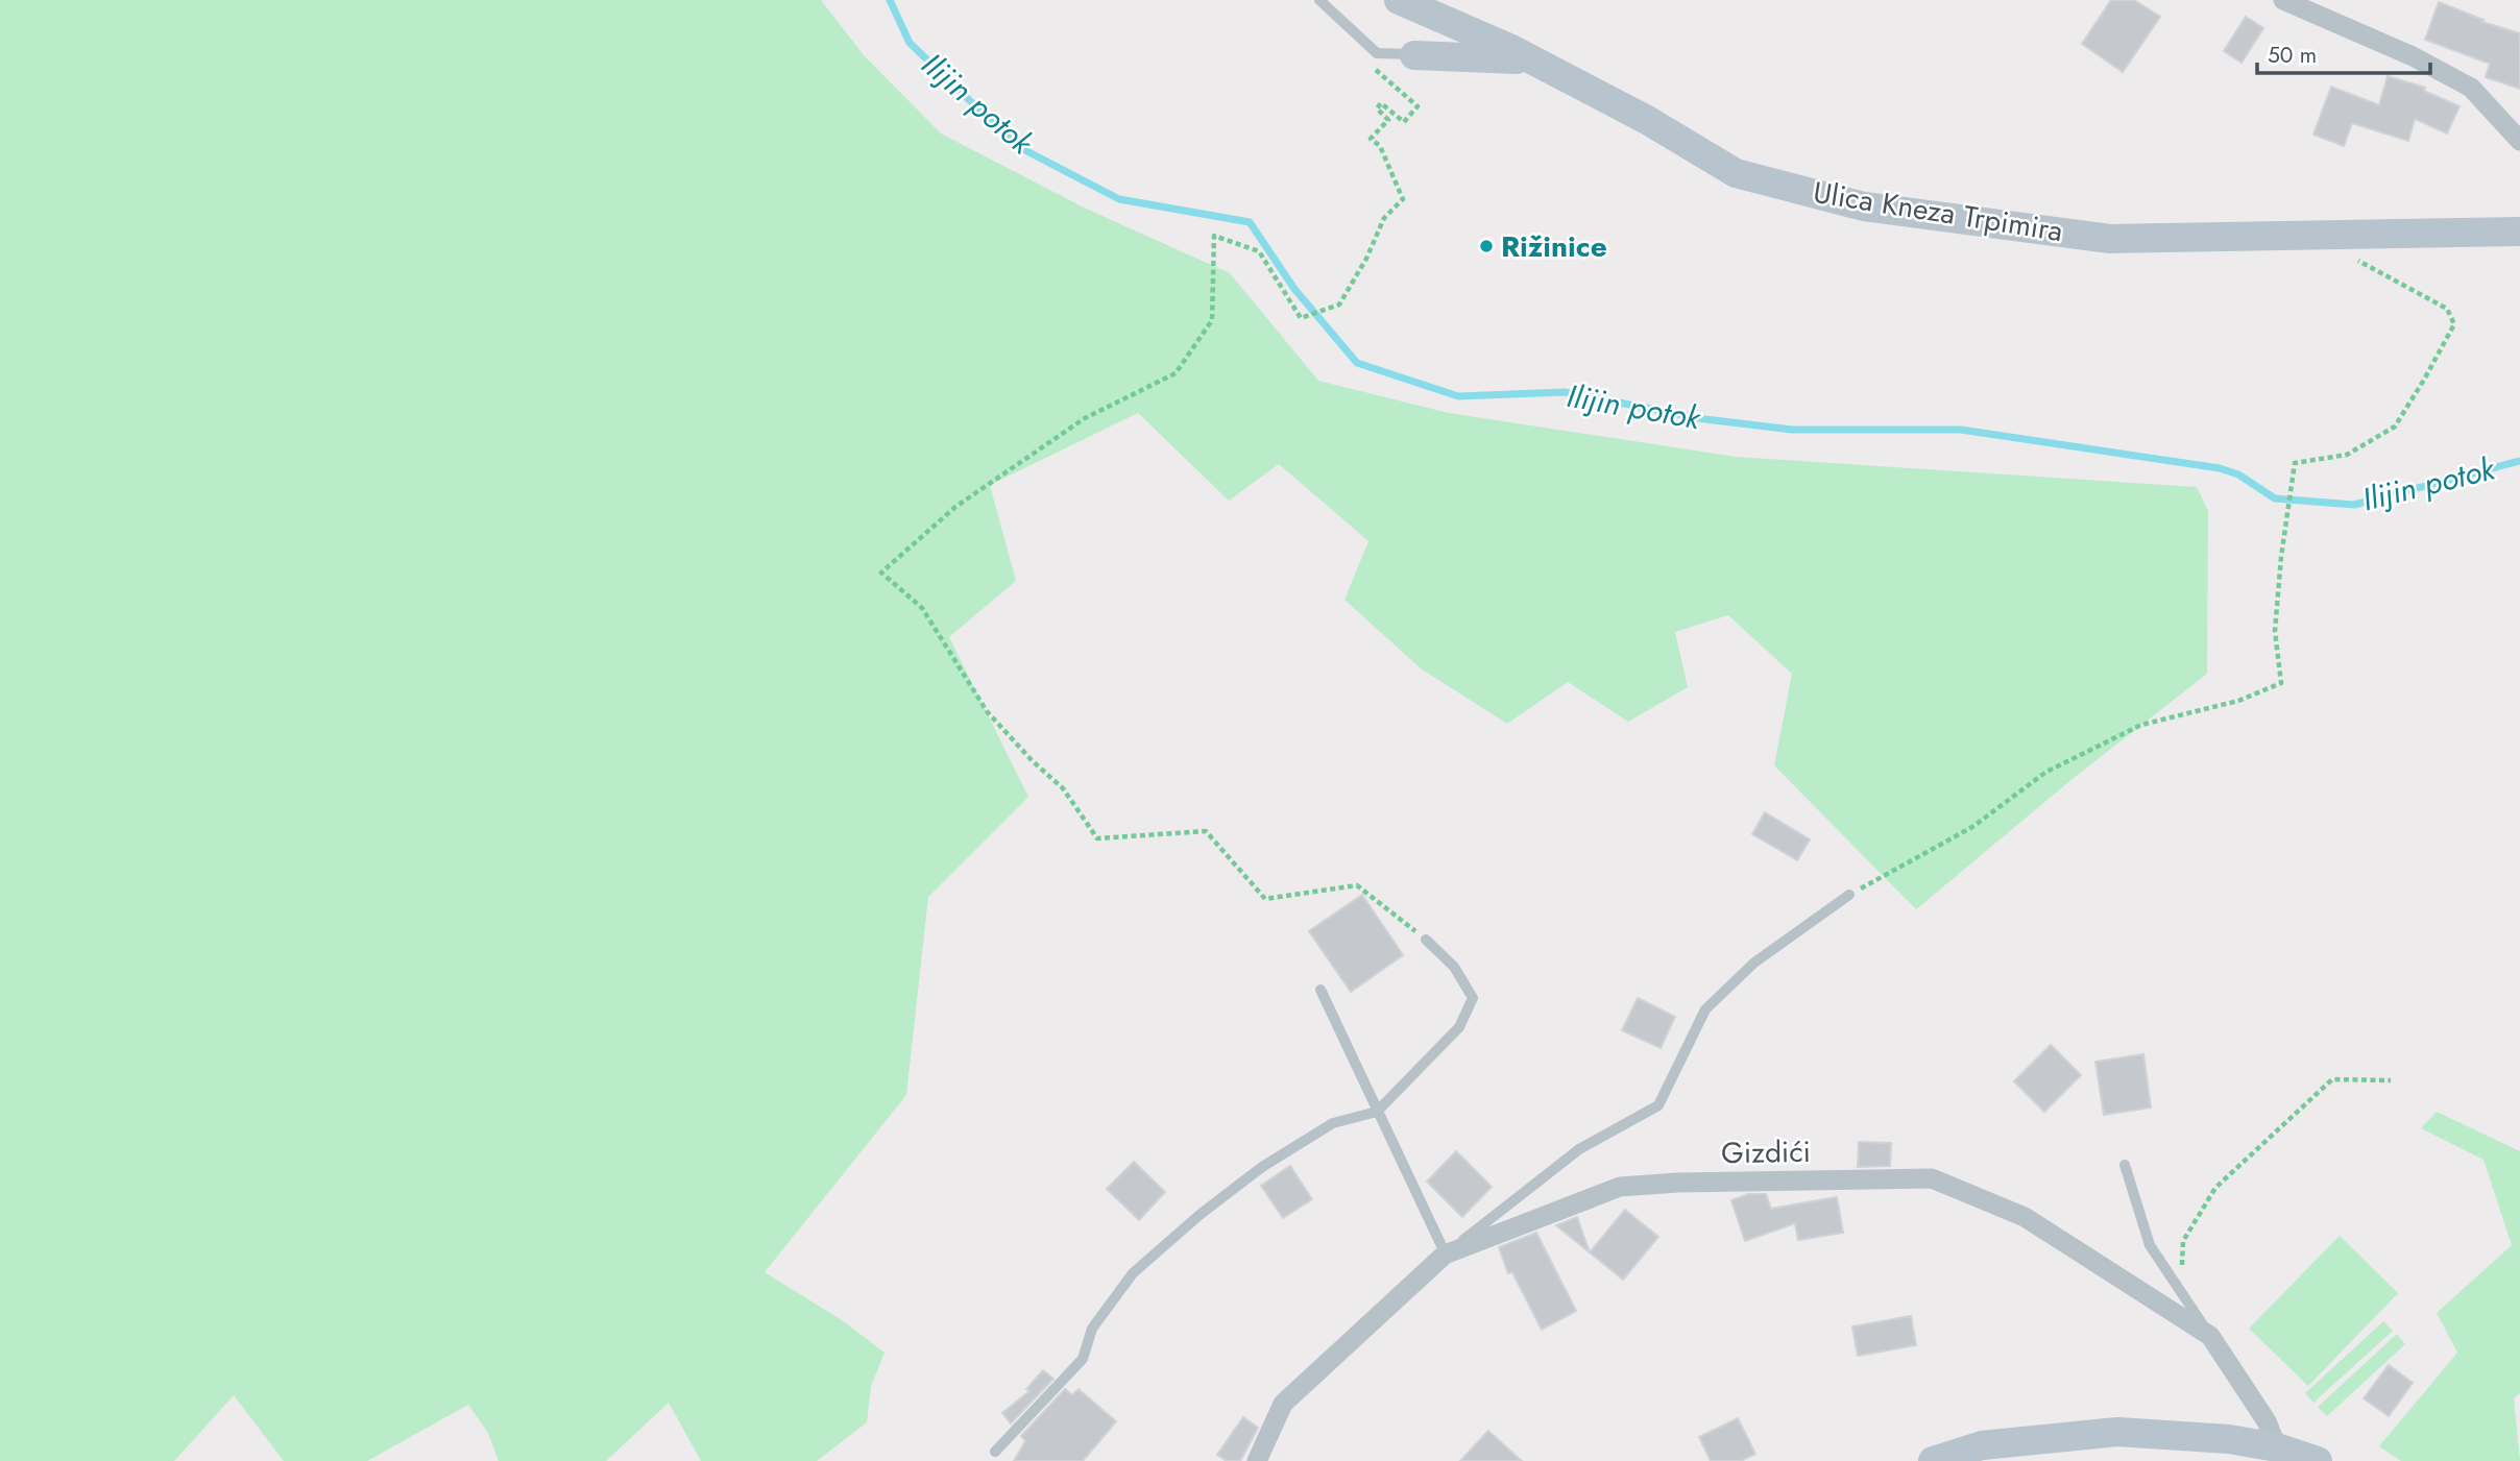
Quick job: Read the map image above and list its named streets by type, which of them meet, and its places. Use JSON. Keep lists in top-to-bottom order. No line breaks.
{"streets":{"main road":["Ulica Kneza Trpimira"],"street":["Gizdići"]},"water":["Ilijin potok"],"places":["Rižinice"],"scale_bar":"50 m"}
